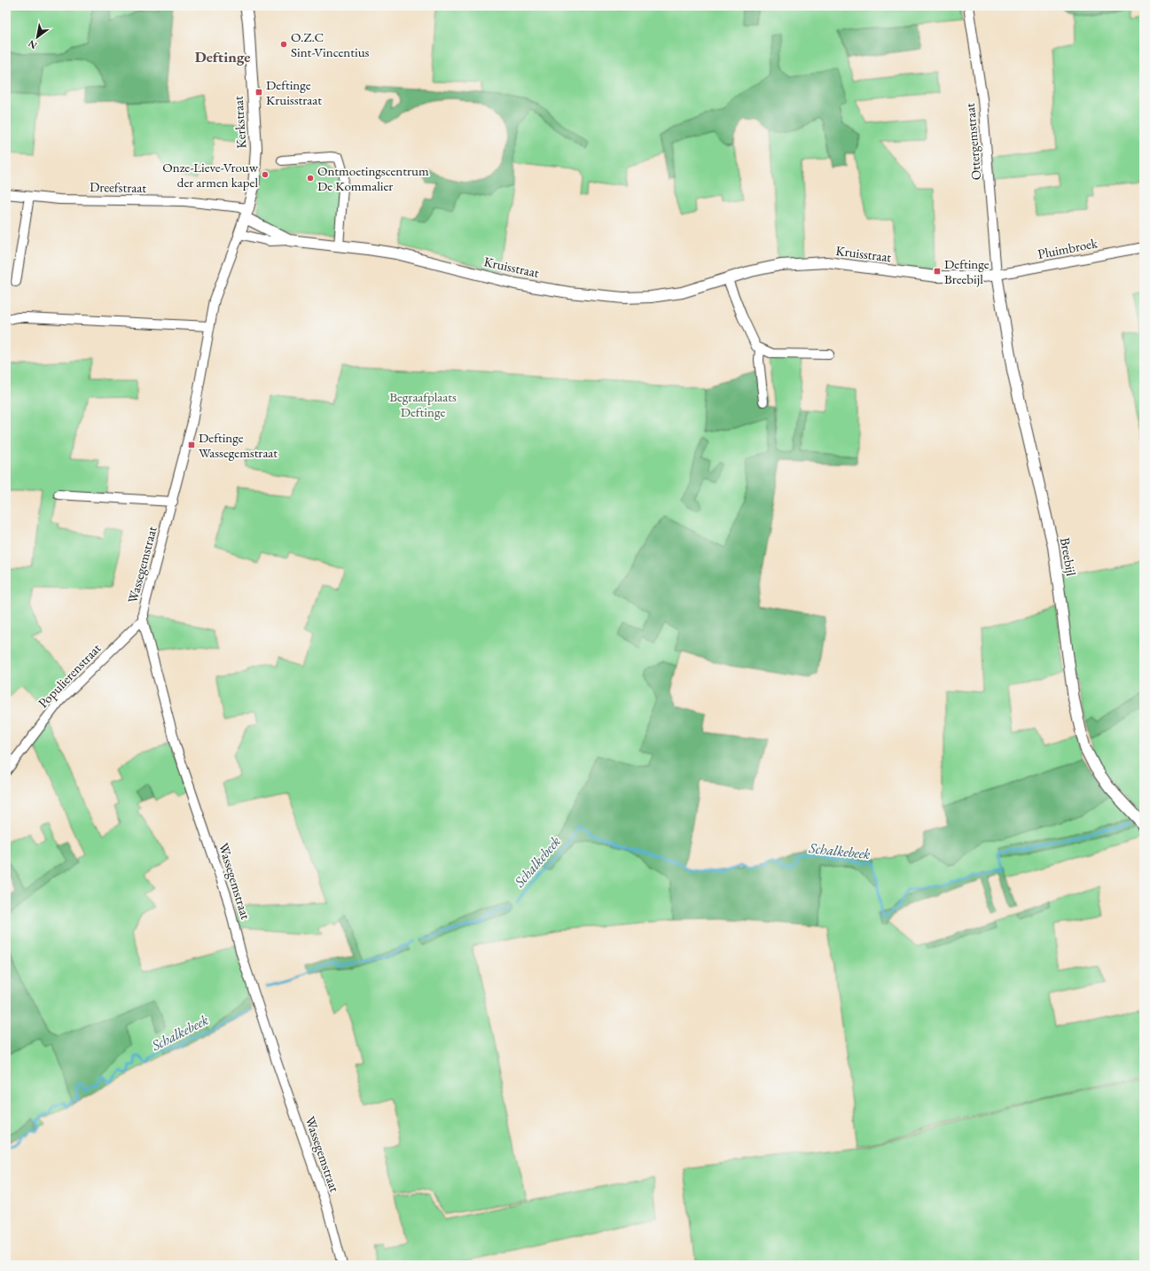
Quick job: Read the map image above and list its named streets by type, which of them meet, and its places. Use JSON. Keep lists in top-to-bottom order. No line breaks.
{"streets":{"street":["Kerkstraat","Ottergemstraat","Dreefstraat","Pluimbroek","Kruisstraat","Breebijl","Wassegemstraat","Populierenstraat"]},"crossings":[["Kerkstraat","Dreefstraat"],["Kerkstraat","Kruisstraat"],["Kerkstraat","Wassegemstraat"],["Ottergemstraat","Pluimbroek"],["Ottergemstraat","Kruisstraat"],["Ottergemstraat","Breebijl"],["Dreefstraat","Kruisstraat"],["Pluimbroek","Kruisstraat"],["Pluimbroek","Breebijl"],["Kruisstraat","Breebijl"],["Kruisstraat","Wassegemstraat"],["Wassegemstraat","Populierenstraat"]],"districts":["Deftinge"],"water":["Schalkebeek"],"parks":["Begraafplaats Deftinge"],"places":{"other":["O.Z.C Sint-Vincentius","Onze-Lieve-Vrouw der armen kapel","Ontmoetingscentrum De Kommalier"],"transit":["Deftinge Kruisstraat","Deftinge Breebijl","Deftinge Wassegemstraat"]},"north":"bottom left"}
